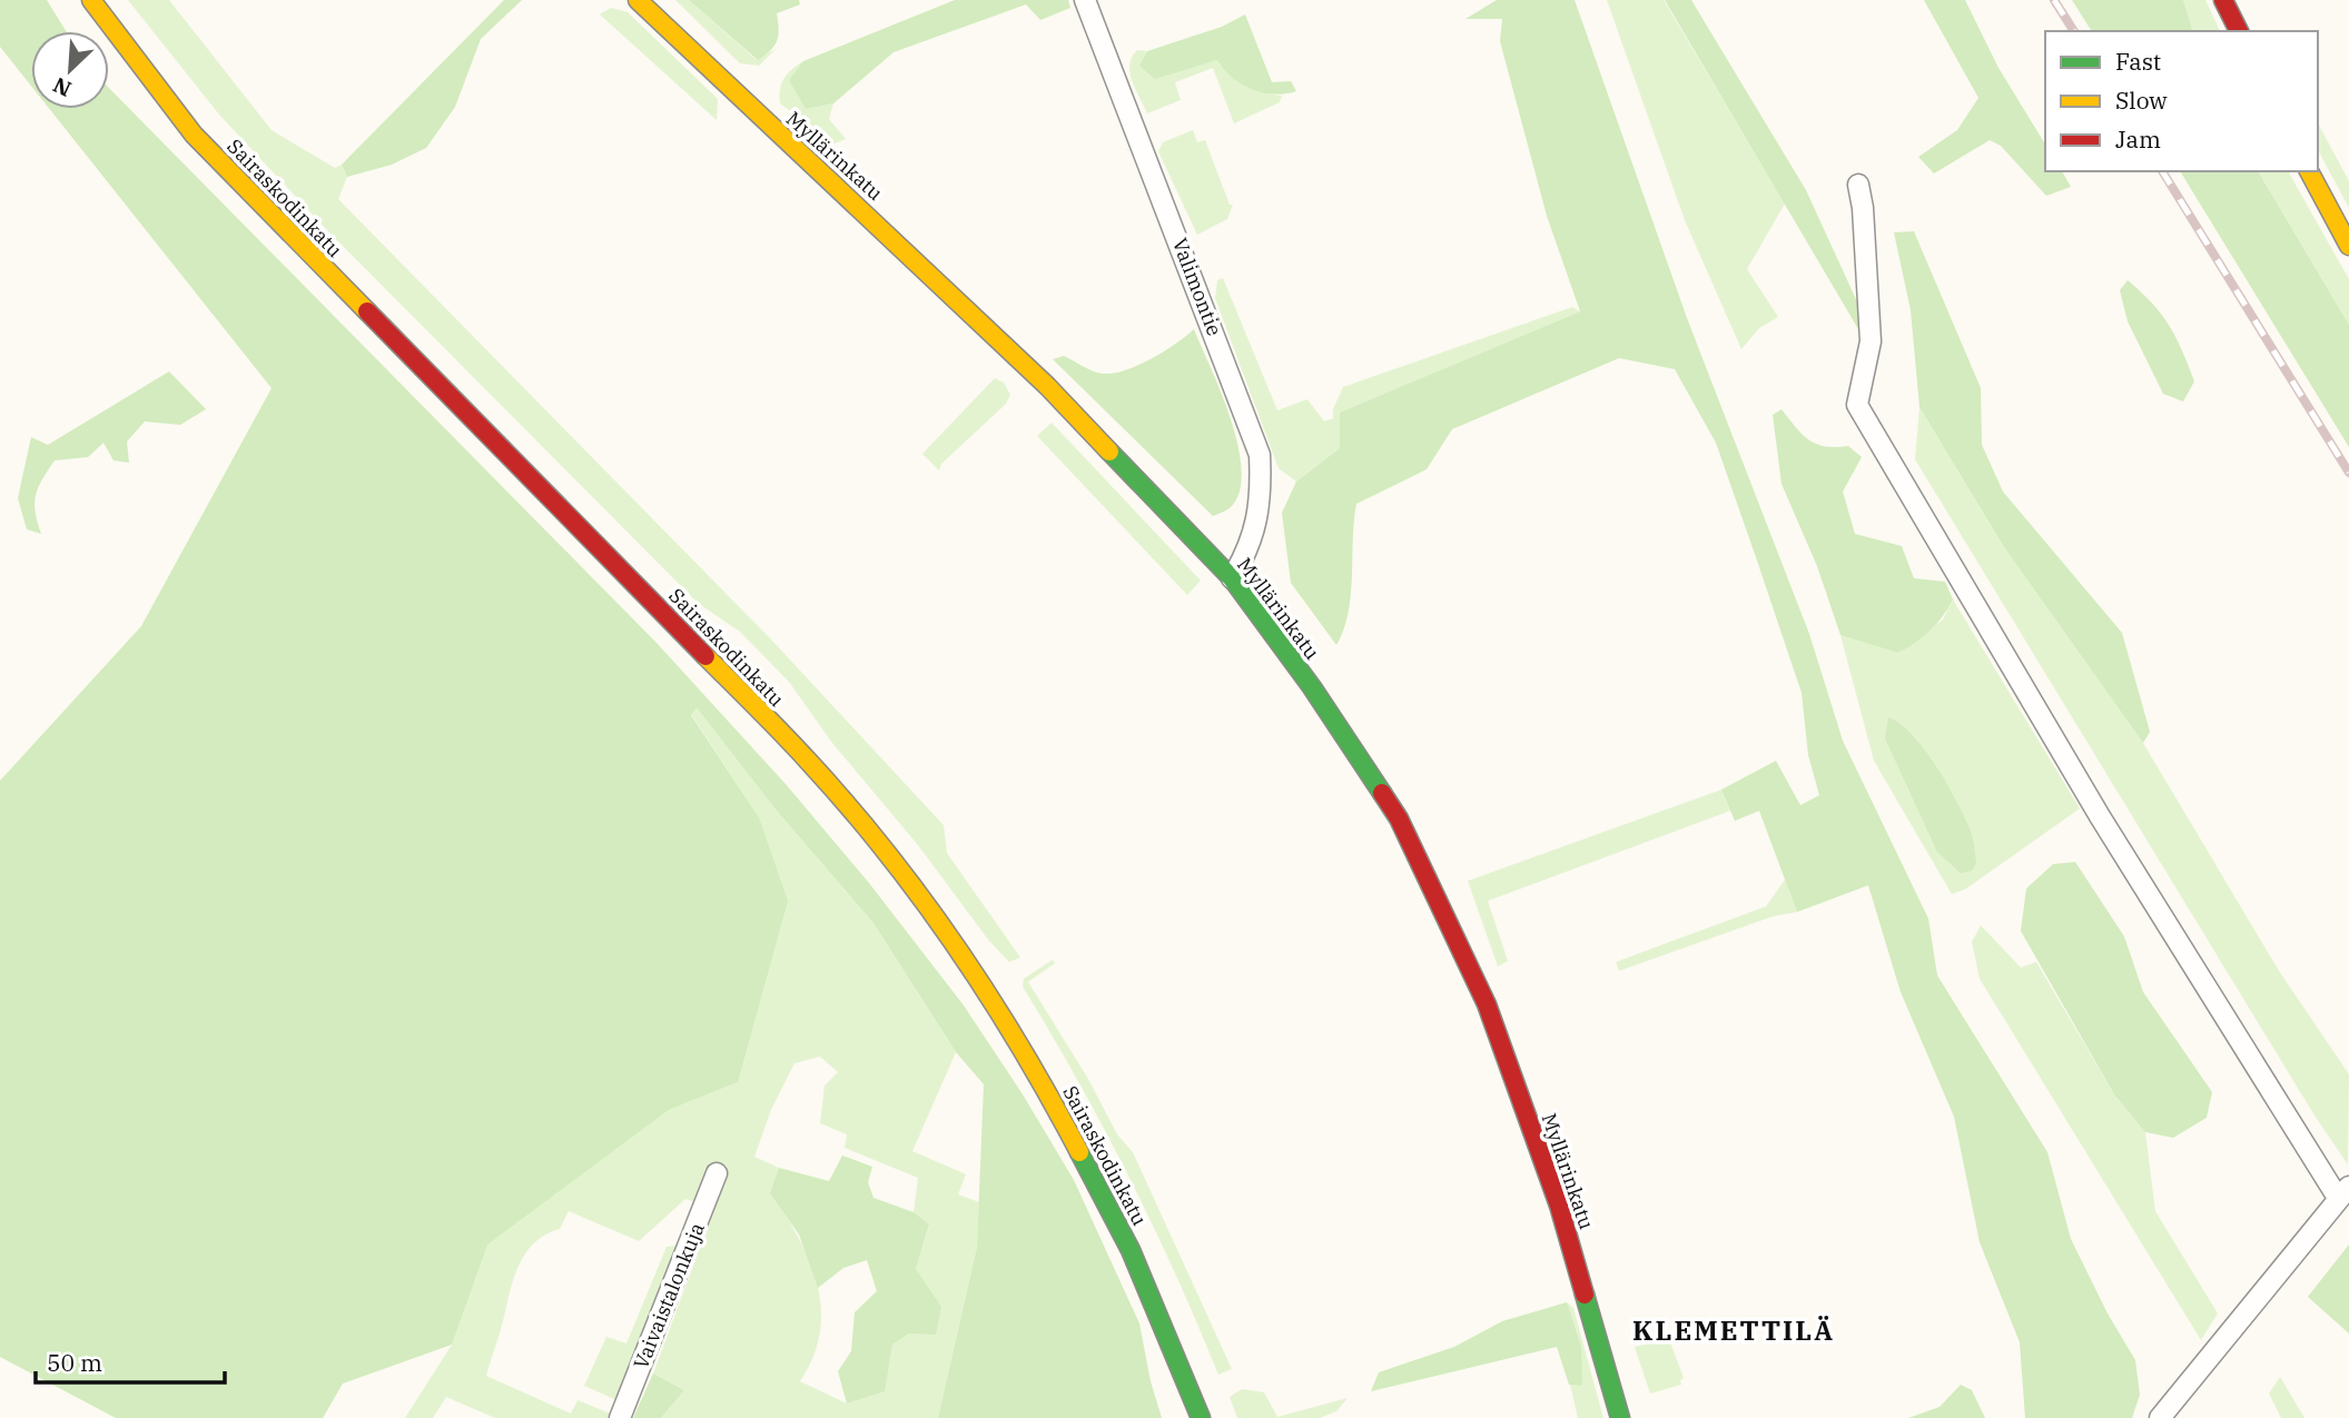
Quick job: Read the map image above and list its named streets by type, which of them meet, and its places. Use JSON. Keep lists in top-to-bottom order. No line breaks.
{"streets":{"main road":["Myllärinkatu","Sairaskodinkatu"],"street":["Valimontie","Vaivaistalonkuja"]},"crossings":[["Myllärinkatu","Valimontie"]],"districts":["KLEMETTILÄ"],"legend":["Fast","Slow","Jam"],"scale_bar":"50 m","north":"bottom left"}
